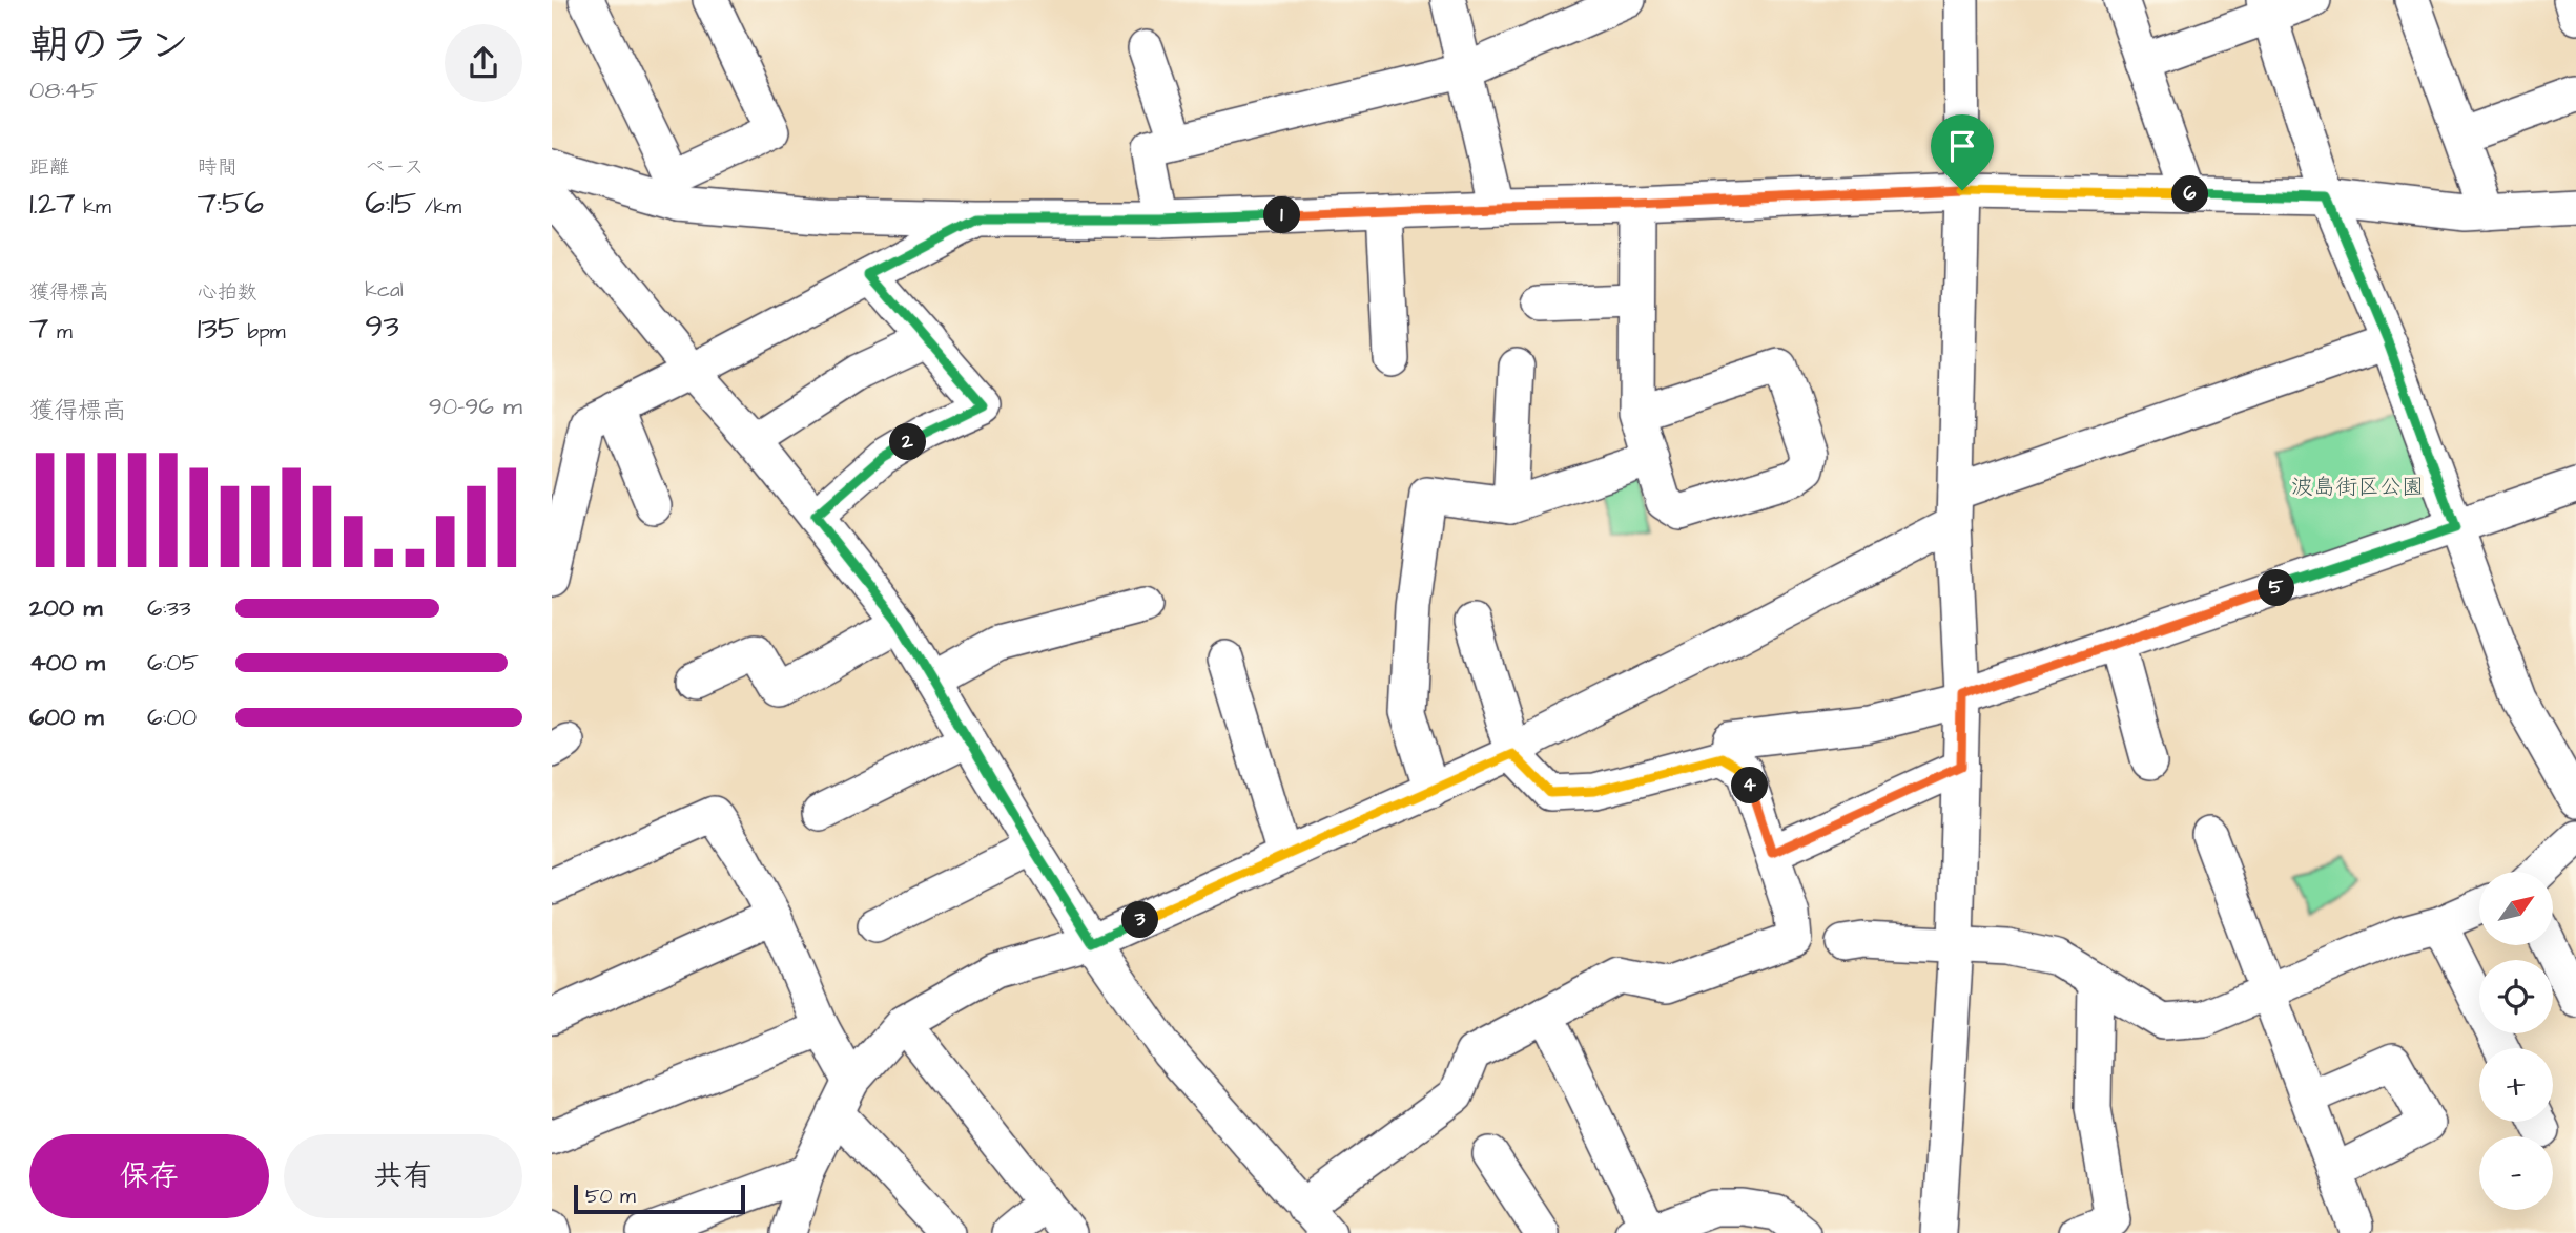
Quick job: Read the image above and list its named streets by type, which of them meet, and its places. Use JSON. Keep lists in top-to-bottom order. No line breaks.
{"parks":["波島街区公園"],"scale_bar":"50 m","north":"top right","page":{"heading":["朝のラン","08:45"],"stats":[["距離","1.27 km"],["時間","7:56"],["ペース","6:15 /km"],["獲得標高","7 m"],["心拍数","135 bpm"],["kcal","93"]],"pins":["6","1","2","5","4","3"],"chart":["獲得標高","90–96 m"],"list":[{"name":"200 m","note":"6:33"},{"name":"400 m","note":"6:05"},{"name":"600 m","note":"6:00"}],"map_buttons":["+","−"],"buttons":["保存","共有"],"scale":"50 m"}}
